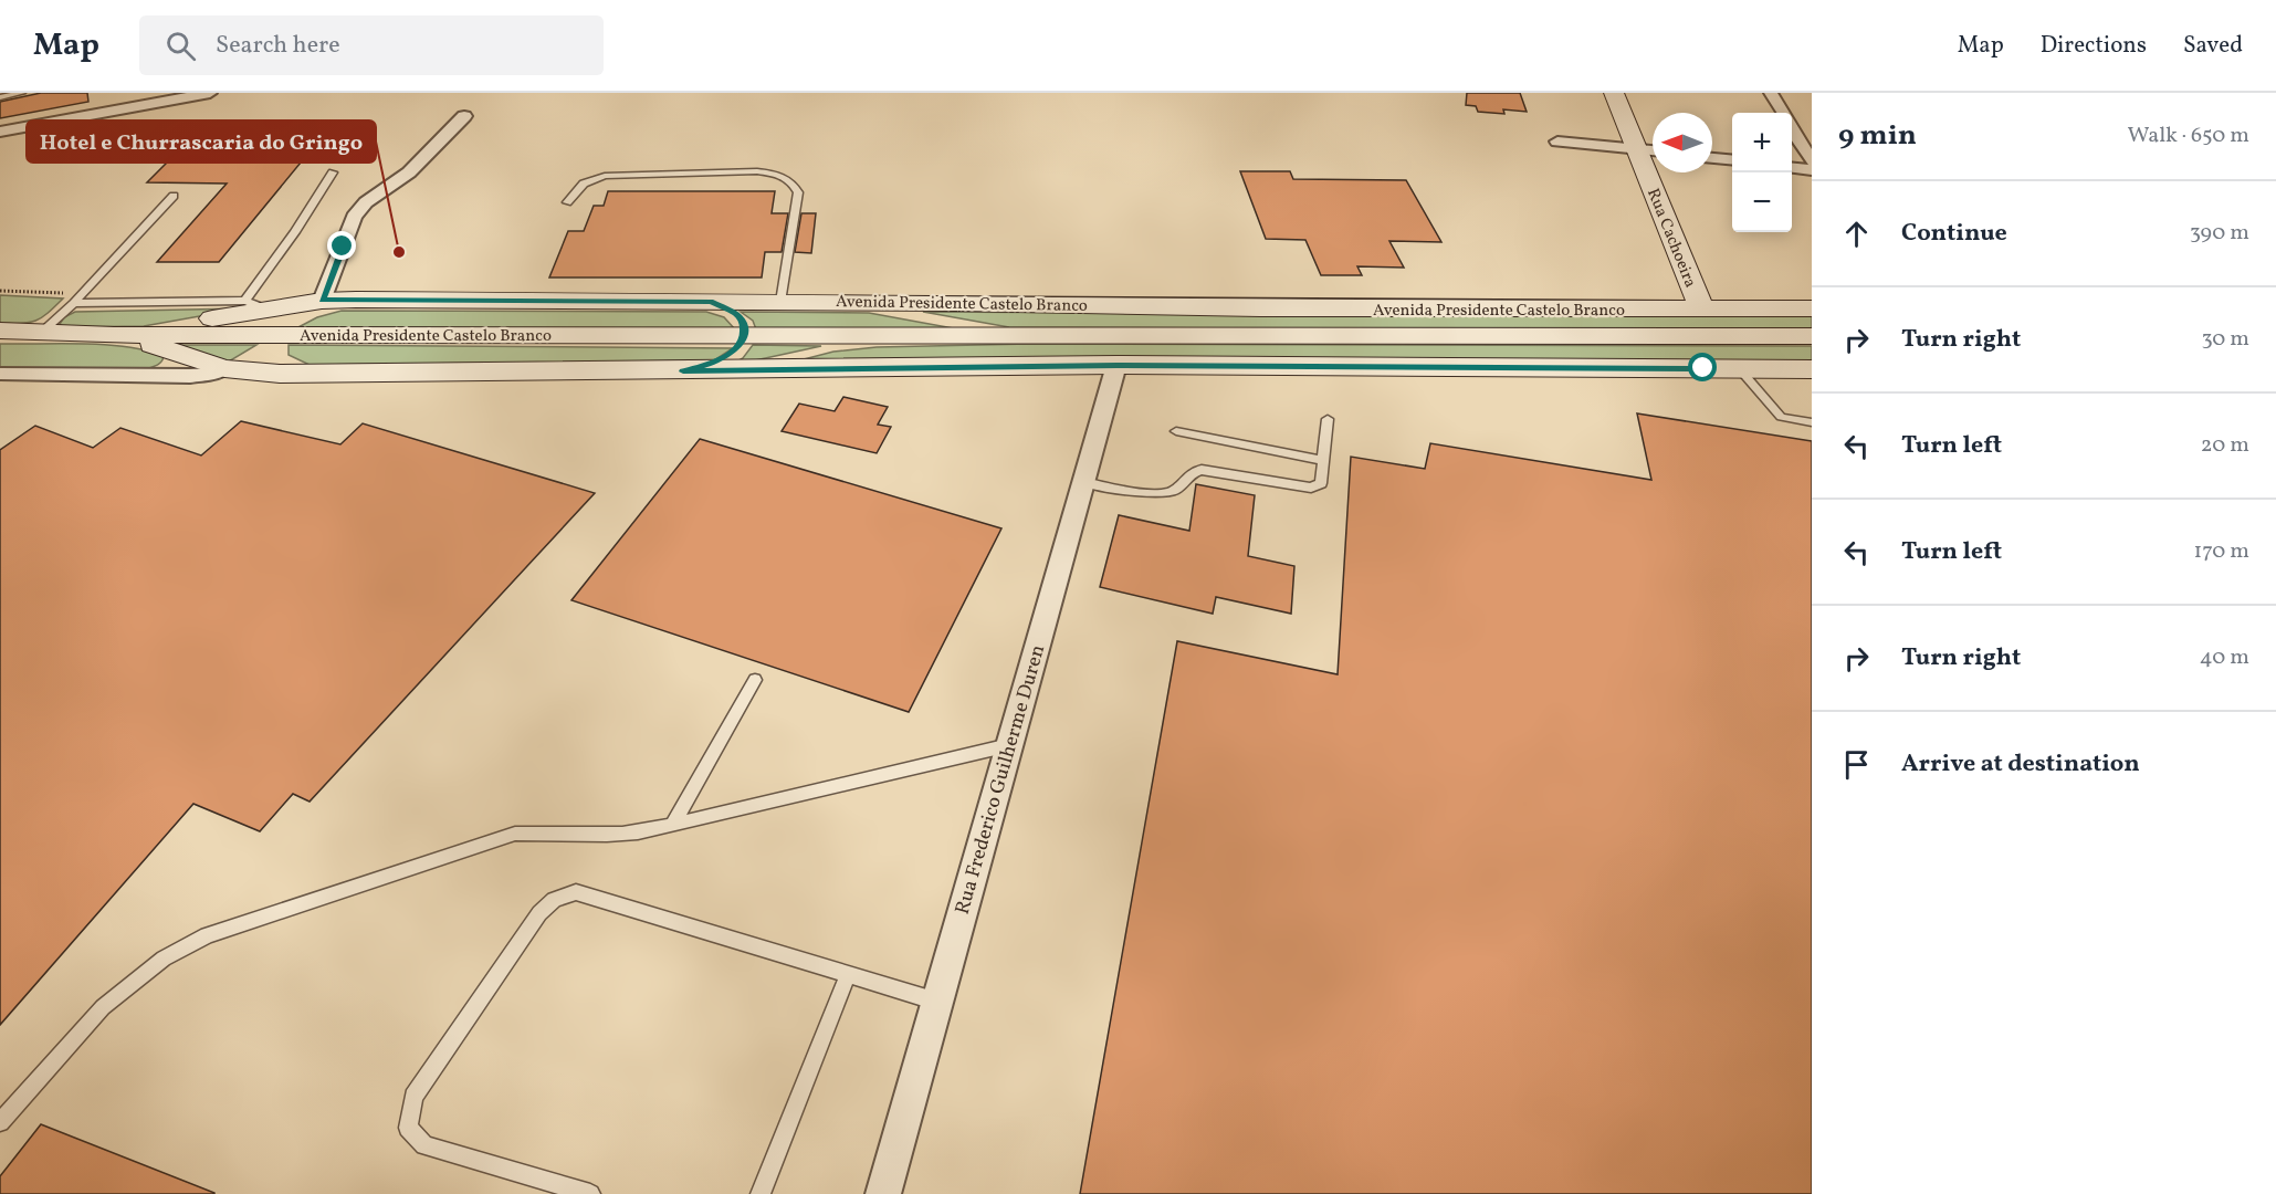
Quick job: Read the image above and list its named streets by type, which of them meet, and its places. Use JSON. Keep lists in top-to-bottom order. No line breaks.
{"streets":{"main road":["Rua Cachoeira","Avenida Presidente Castelo Branco"],"street":["Rua Frederico Guilherme Duren"]},"crossings":[["Rua Cachoeira","Avenida Presidente Castelo Branco"],["Avenida Presidente Castelo Branco","Rua Frederico Guilherme Duren"]],"places":["Hotel e Churrascaria do Gringo"],"north":"left","page":{"header":"Map","search":"Search here","nav":["Map","Directions","Saved"],"heading":["9 min","Walk · 650 m"],"map_buttons":["+","−"],"list":[["Continue","390 m"],["Turn right","30 m"],["Turn left","20 m"],["Turn left","170 m"],["Turn right","40 m"],"Arrive at destination"]}}
